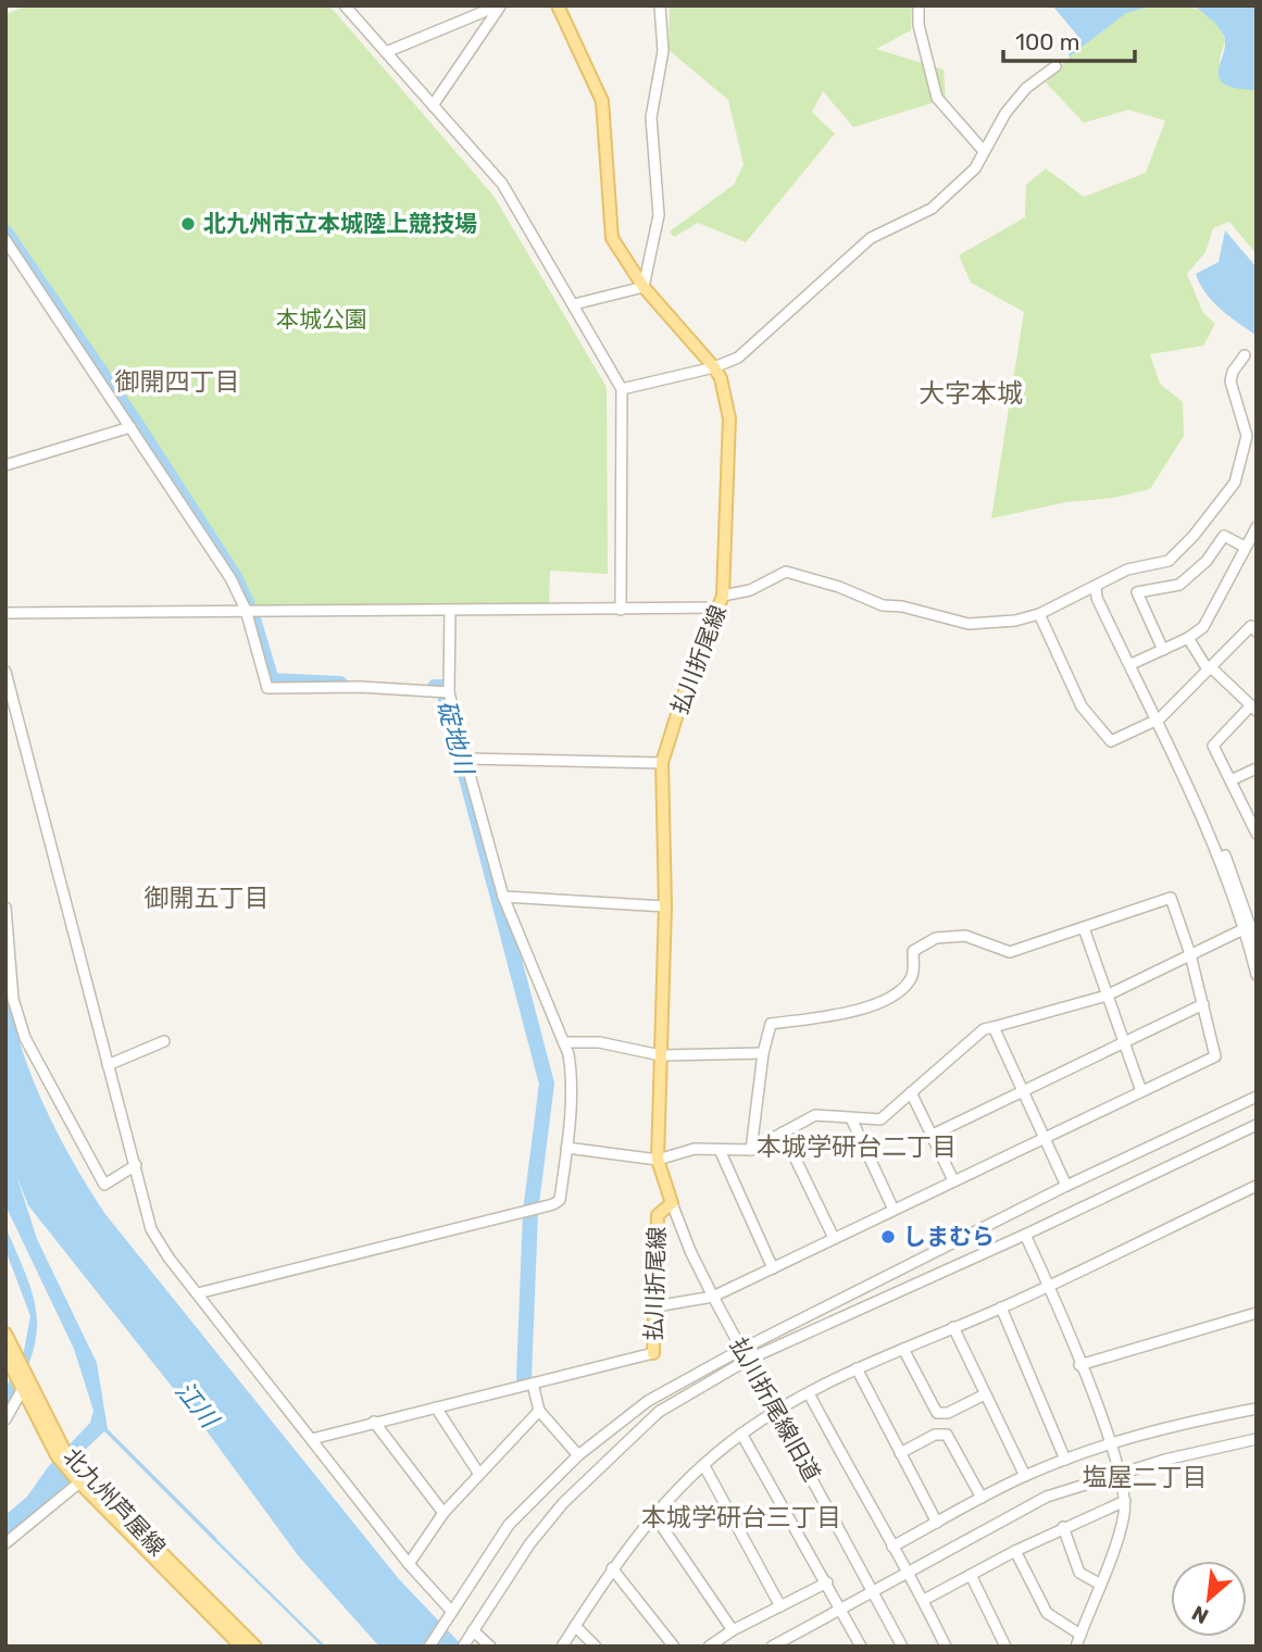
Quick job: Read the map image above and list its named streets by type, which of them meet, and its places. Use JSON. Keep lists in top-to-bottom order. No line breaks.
{"streets":{"main road":["払川折尾線","北九州芦屋線"],"street":["払川折尾線旧道"]},"crossings":[["払川折尾線","払川折尾線旧道"]],"districts":["御開四丁目","大字本城","御開五丁目","本城学研台二丁目","塩屋二丁目","本城学研台三丁目"],"water":["碇地川","江川"],"parks":["本城公園"],"places":["北九州市立本城陸上競技場","しまむら"],"scale_bar":"100 m","north":"bottom left"}
